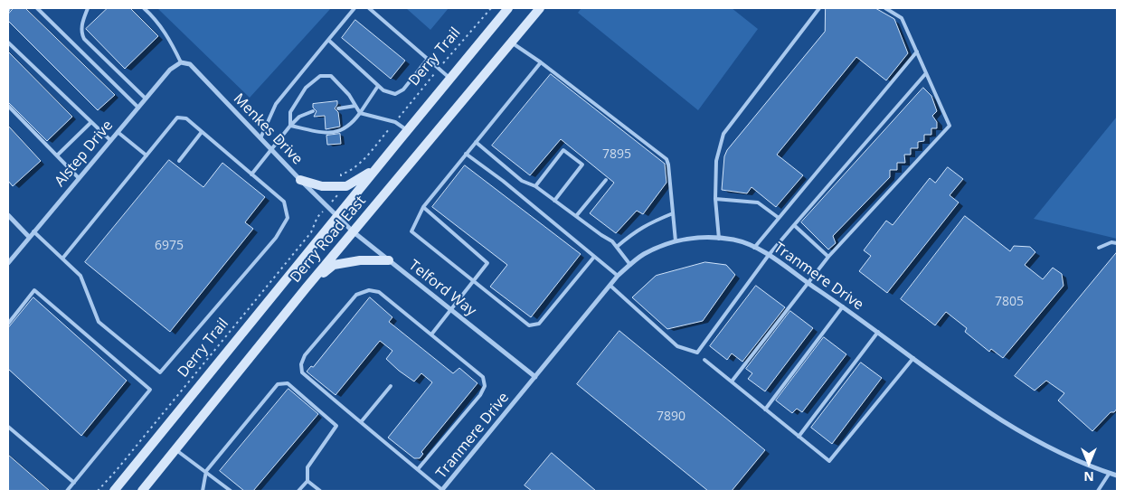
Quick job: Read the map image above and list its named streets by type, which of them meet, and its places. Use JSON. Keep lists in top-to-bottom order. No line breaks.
{"streets":{"main road":["Derry Road East"],"street":["Menkes Drive","Alstep Drive","Tranmere Drive","Telford Way"],"path":["Derry Trail"]},"crossings":[["Menkes Drive","Alstep Drive"],["Menkes Drive","Derry Road East"],["Menkes Drive","Telford Way"],["Derry Road East","Telford Way"],["Tranmere Drive","Telford Way"]],"house_numbers":["7895","6975","7805","7890"],"north":"bottom"}
